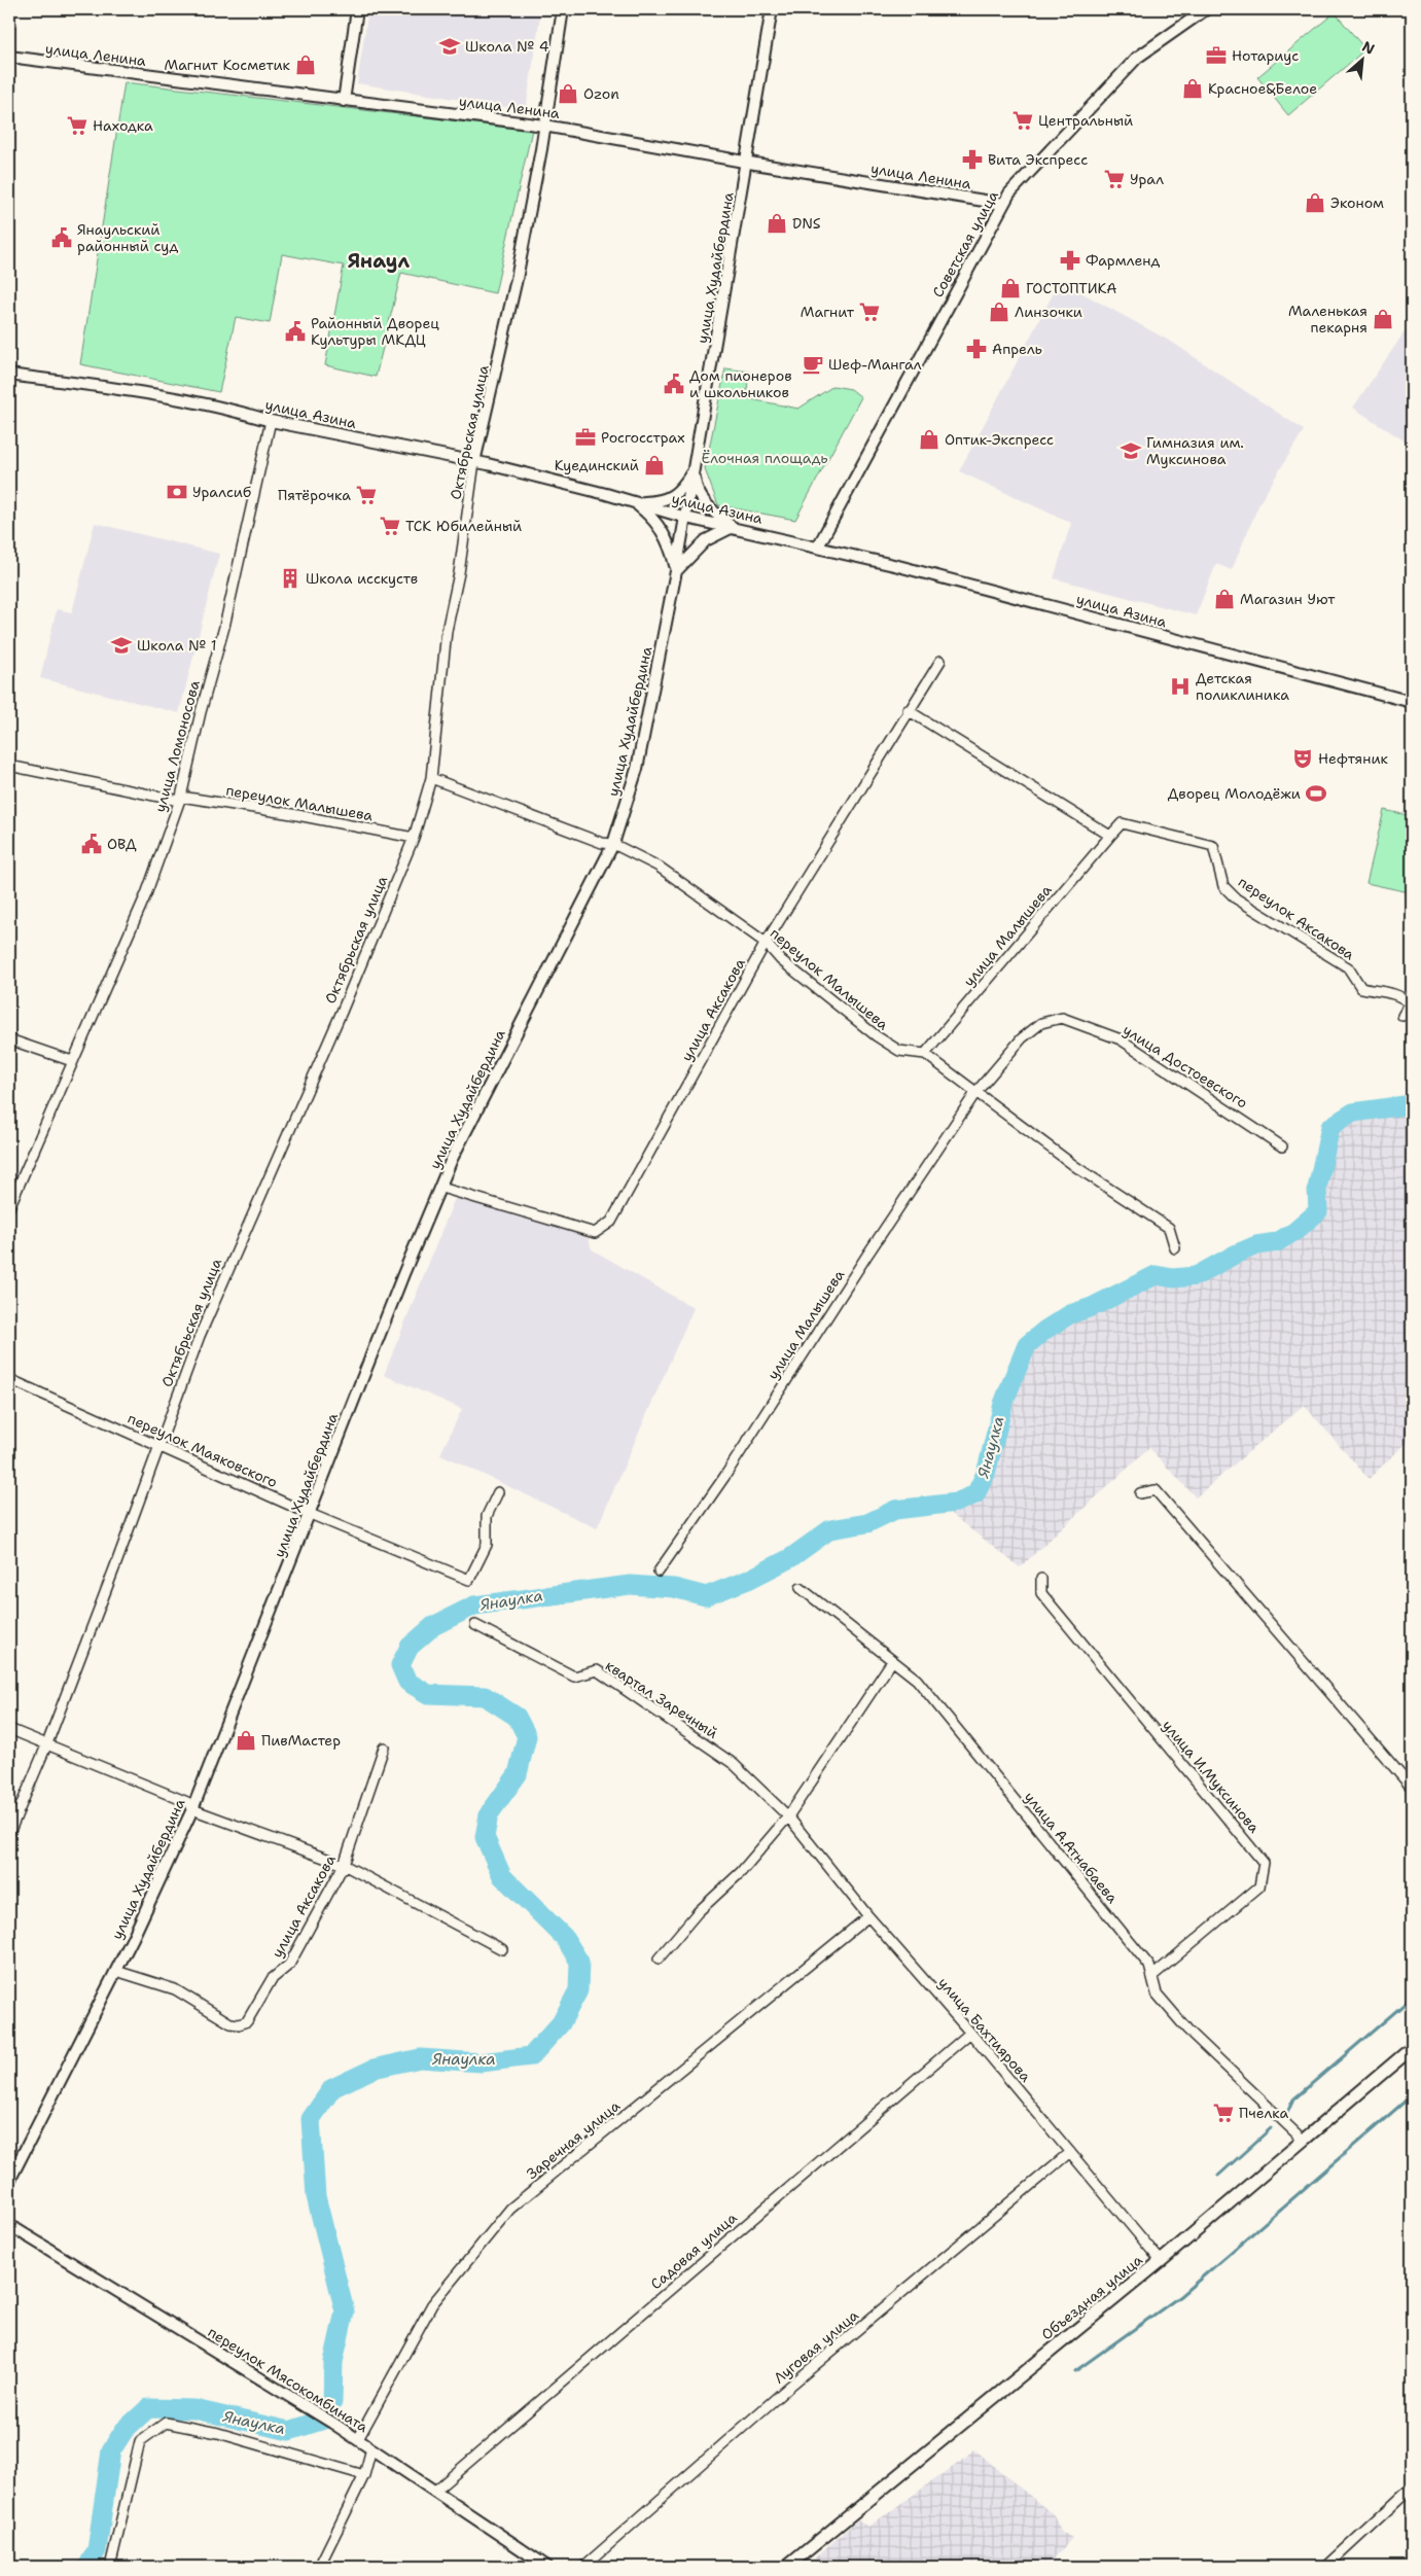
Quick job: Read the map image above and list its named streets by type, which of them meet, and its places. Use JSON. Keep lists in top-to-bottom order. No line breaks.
{"streets":{"main road":["Объездная улица"],"street":["улица Ленина","Советская улица","улица Худайбердина","улица Азина","Октябрьская улица","улица Ломоносова","переулок Малышева","переулок Аксакова","улица Малышева","улица Аксакова","улица Достоевского","переулок Маяковского","квартал Заречный","улица И.Муксинова","улица А.Атнабаева","улица Бахтиярова","Заречная улица","Садовая улица","Луговая улица","переулок Мясокомбината"]},"crossings":[["улица Ленина","Советская улица"],["улица Ленина","улица Худайбердина"],["улица Ленина","Октябрьская улица"],["Советская улица","улица Азина"],["улица Худайбердина","улица Азина"],["улица Худайбердина","переулок Малышева"],["улица Худайбердина","улица Аксакова"],["улица Худайбердина","переулок Маяковского"],["улица Азина","Октябрьская улица"],["улица Азина","улица Ломоносова"],["Октябрьская улица","переулок Малышева"],["Октябрьская улица","переулок Маяковского"],["улица Ломоносова","переулок Малышева"],["переулок Малышева","улица Малышева"],["переулок Малышева","улица Аксакова"],["переулок Аксакова","улица Малышева"],["улица Малышева","улица Достоевского"],["квартал Заречный","улица Бахтиярова"],["улица И.Муксинова","улица А.Атнабаева"],["улица А.Атнабаева","Объездная улица"],["улица Бахтиярова","Заречная улица"],["улица Бахтиярова","Садовая улица"],["улица Бахтиярова","Объездная улица"],["улица Бахтиярова","Луговая улица"],["Заречная улица","переулок Мясокомбината"],["Садовая улица","переулок Мясокомбината"]],"districts":["Янаул"],"water":["Янаулка"],"parks":["Ёлочная площадь"],"places":{"school or university":["Школа № 4","Гимназия им. Муксинова","Школа № 1"],"office":["Нотариус","Росгосстрах"],"shop":["Магнит Косметик","Красное&Белое","Ozon","Эконом","DNS","ГОСТОПТИКА","Линзочки","Маленькая пекарня","Оптик-Экспресс","Куединский","Магазин Уют","ПивМастер"],"supermarket":["Центральный","Находка","Урал","Магнит","Пятёрочка","ТСК Юбилейный","Пчелка"],"pharmacy":["Вита Экспресс","Фармленд","Апрель"],"public building":["Янаульский районный суд","Районный Дворец Культуры МКДЦ","Дом пионеров и школьников","ОВД"],"cafe":["Шеф-Мангал"],"bank":["Уралсиб"],"building":["Школа исскуств"],"hospital":["Детская поликлиника"],"theatre":["Нефтяник"],"sports":["Дворец Молодёжи"]},"north":"top right"}
